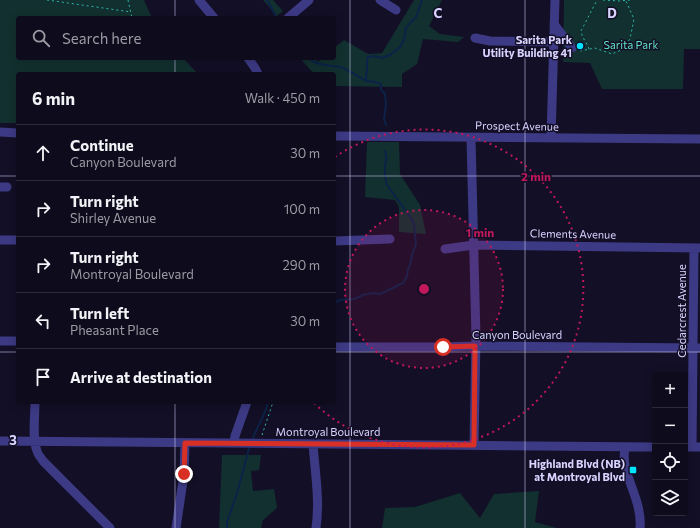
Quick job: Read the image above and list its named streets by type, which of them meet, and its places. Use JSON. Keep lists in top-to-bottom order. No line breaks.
{"streets":{"street":["Prospect Avenue","Clements Avenue","Cedarcrest Avenue","Canyon Boulevard","Montroyal Boulevard"]},"crossings":[["Clements Avenue","Cedarcrest Avenue"],["Cedarcrest Avenue","Canyon Boulevard"]],"parks":["Sarita Park"],"places":{"other":["Sarita Park Utility Building 41"],"transit":["Highland Blvd (NB) at Montroyal Blvd"]},"page":{"search":"Search here","heading":["6 min","Walk · 450 m"],"list":[["Continue","Canyon Boulevard","30 m"],["Turn right","Shirley Avenue","100 m"],["Turn right","Montroyal Boulevard","290 m"],["Turn left","Pheasant Place","30 m"],"Arrive at destination"],"map_buttons":["+","−"]},"grid":{"columns":["C","D"],"rows":["3"]},"rings":["2 min","1 min"]}
